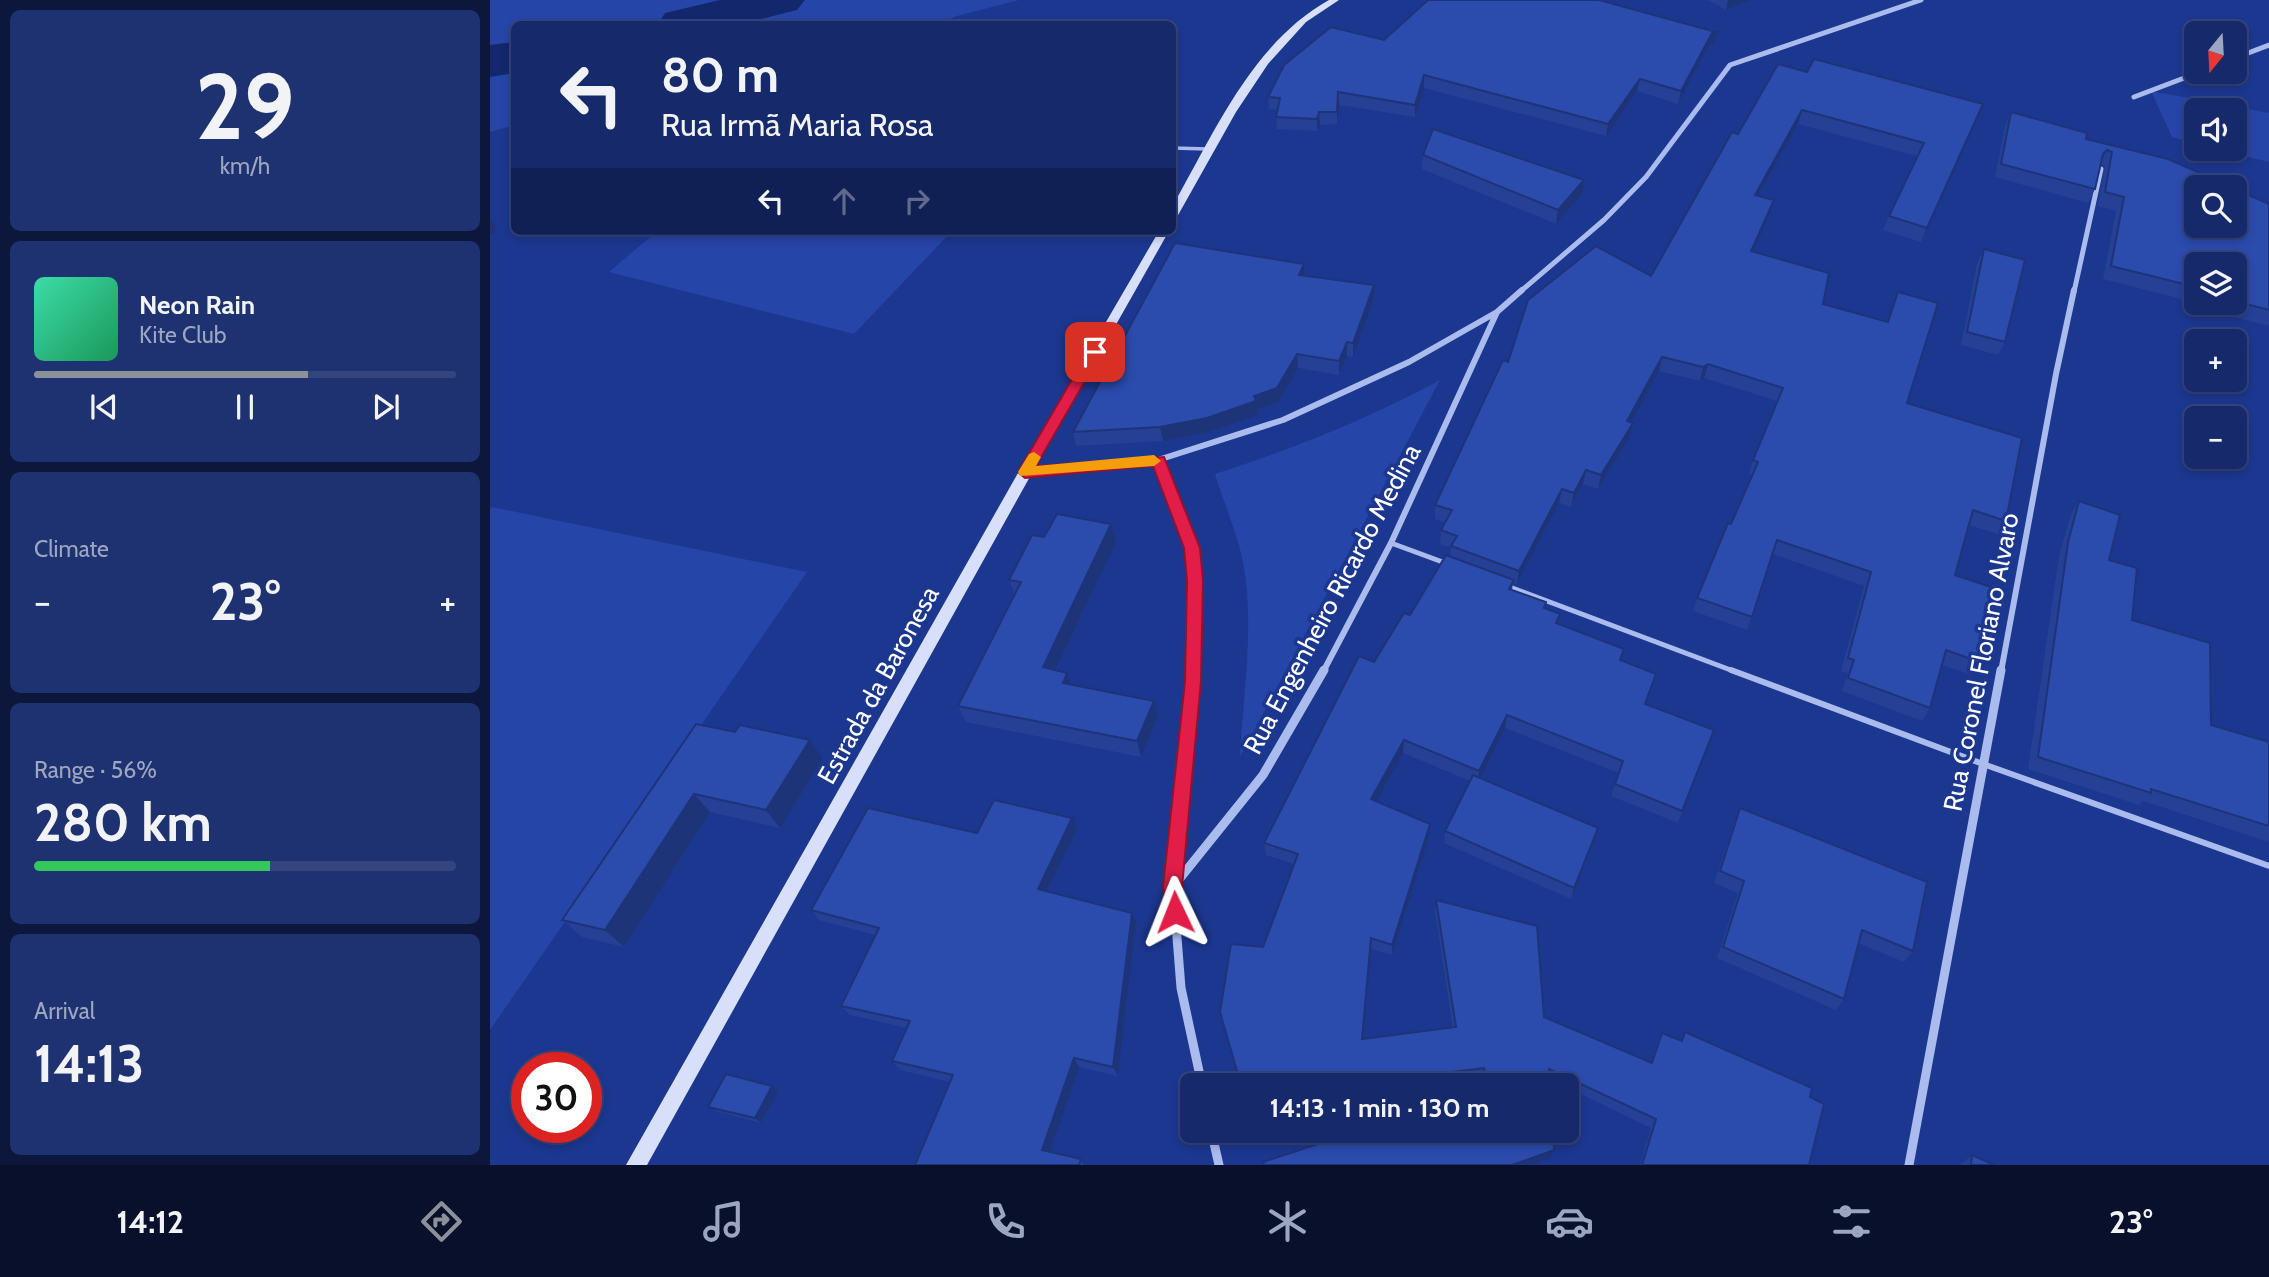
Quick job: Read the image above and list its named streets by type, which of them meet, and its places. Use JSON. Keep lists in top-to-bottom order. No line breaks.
{"streets":{"main road":["Estrada da Baronesa"],"street":["Rua Engenheiro Ricardo Medina","Rua Coronel Floriano Alvaro"]},"north":"bottom","page":{"tile":[["29","km/h"],"Climate",["Range · 56%","280 km"],["Arrival","14:13"]],"map_buttons":["+","−"],"turn":["80 m","Rua Irmã Maria Rosa"],"song":["Neon Rain","Kite Club"],"heat":["−","23°","+"],"limit":"30","trip":"14:13 · 1 min · 130 m","tabs":["14:12","23°"]}}
